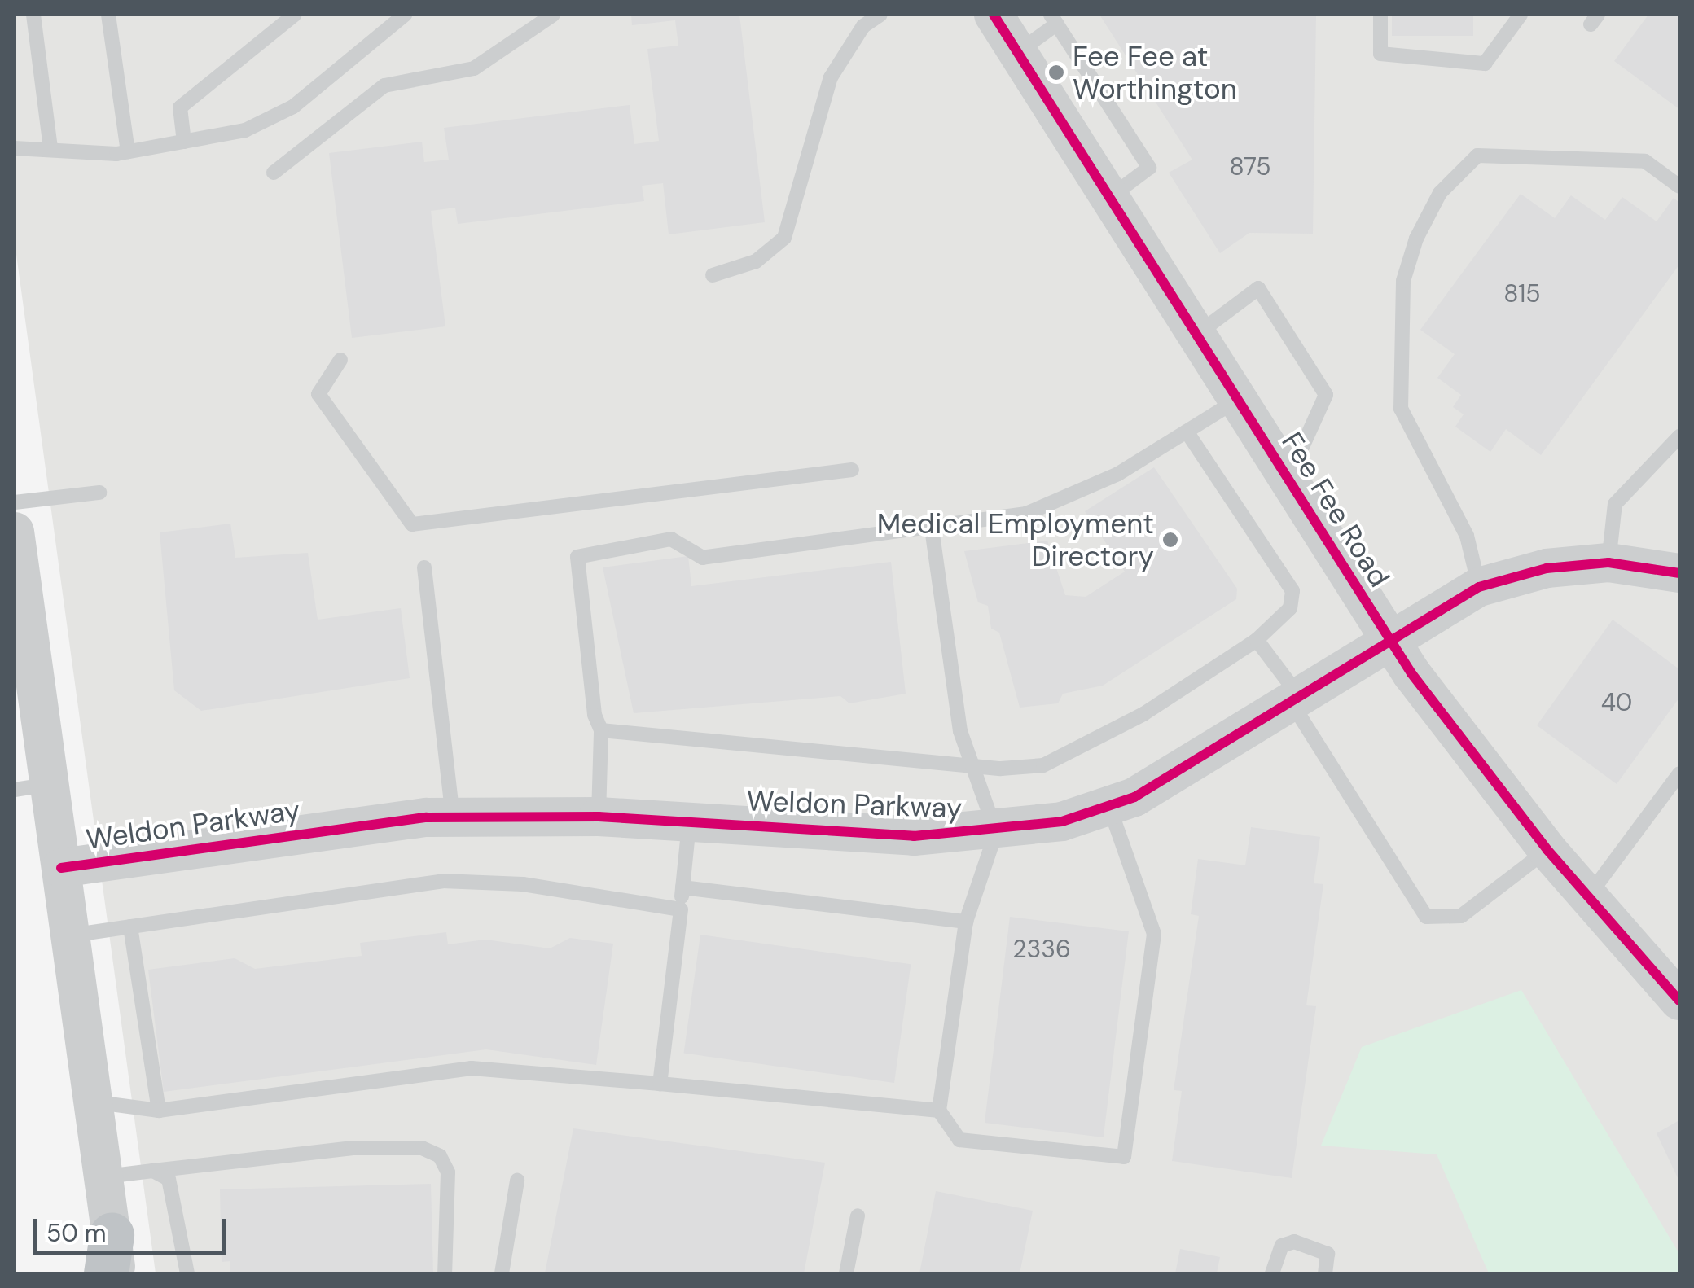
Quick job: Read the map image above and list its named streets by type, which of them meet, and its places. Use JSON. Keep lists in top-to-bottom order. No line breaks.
{"streets":{"street":["Fee Fee Road","Weldon Parkway"]},"crossings":[["Fee Fee Road","Weldon Parkway"]],"places":["Fee Fee at Worthington","Medical Employment Directory"],"house_numbers":["875","815","40","2336"],"scale_bar":"50 m"}
